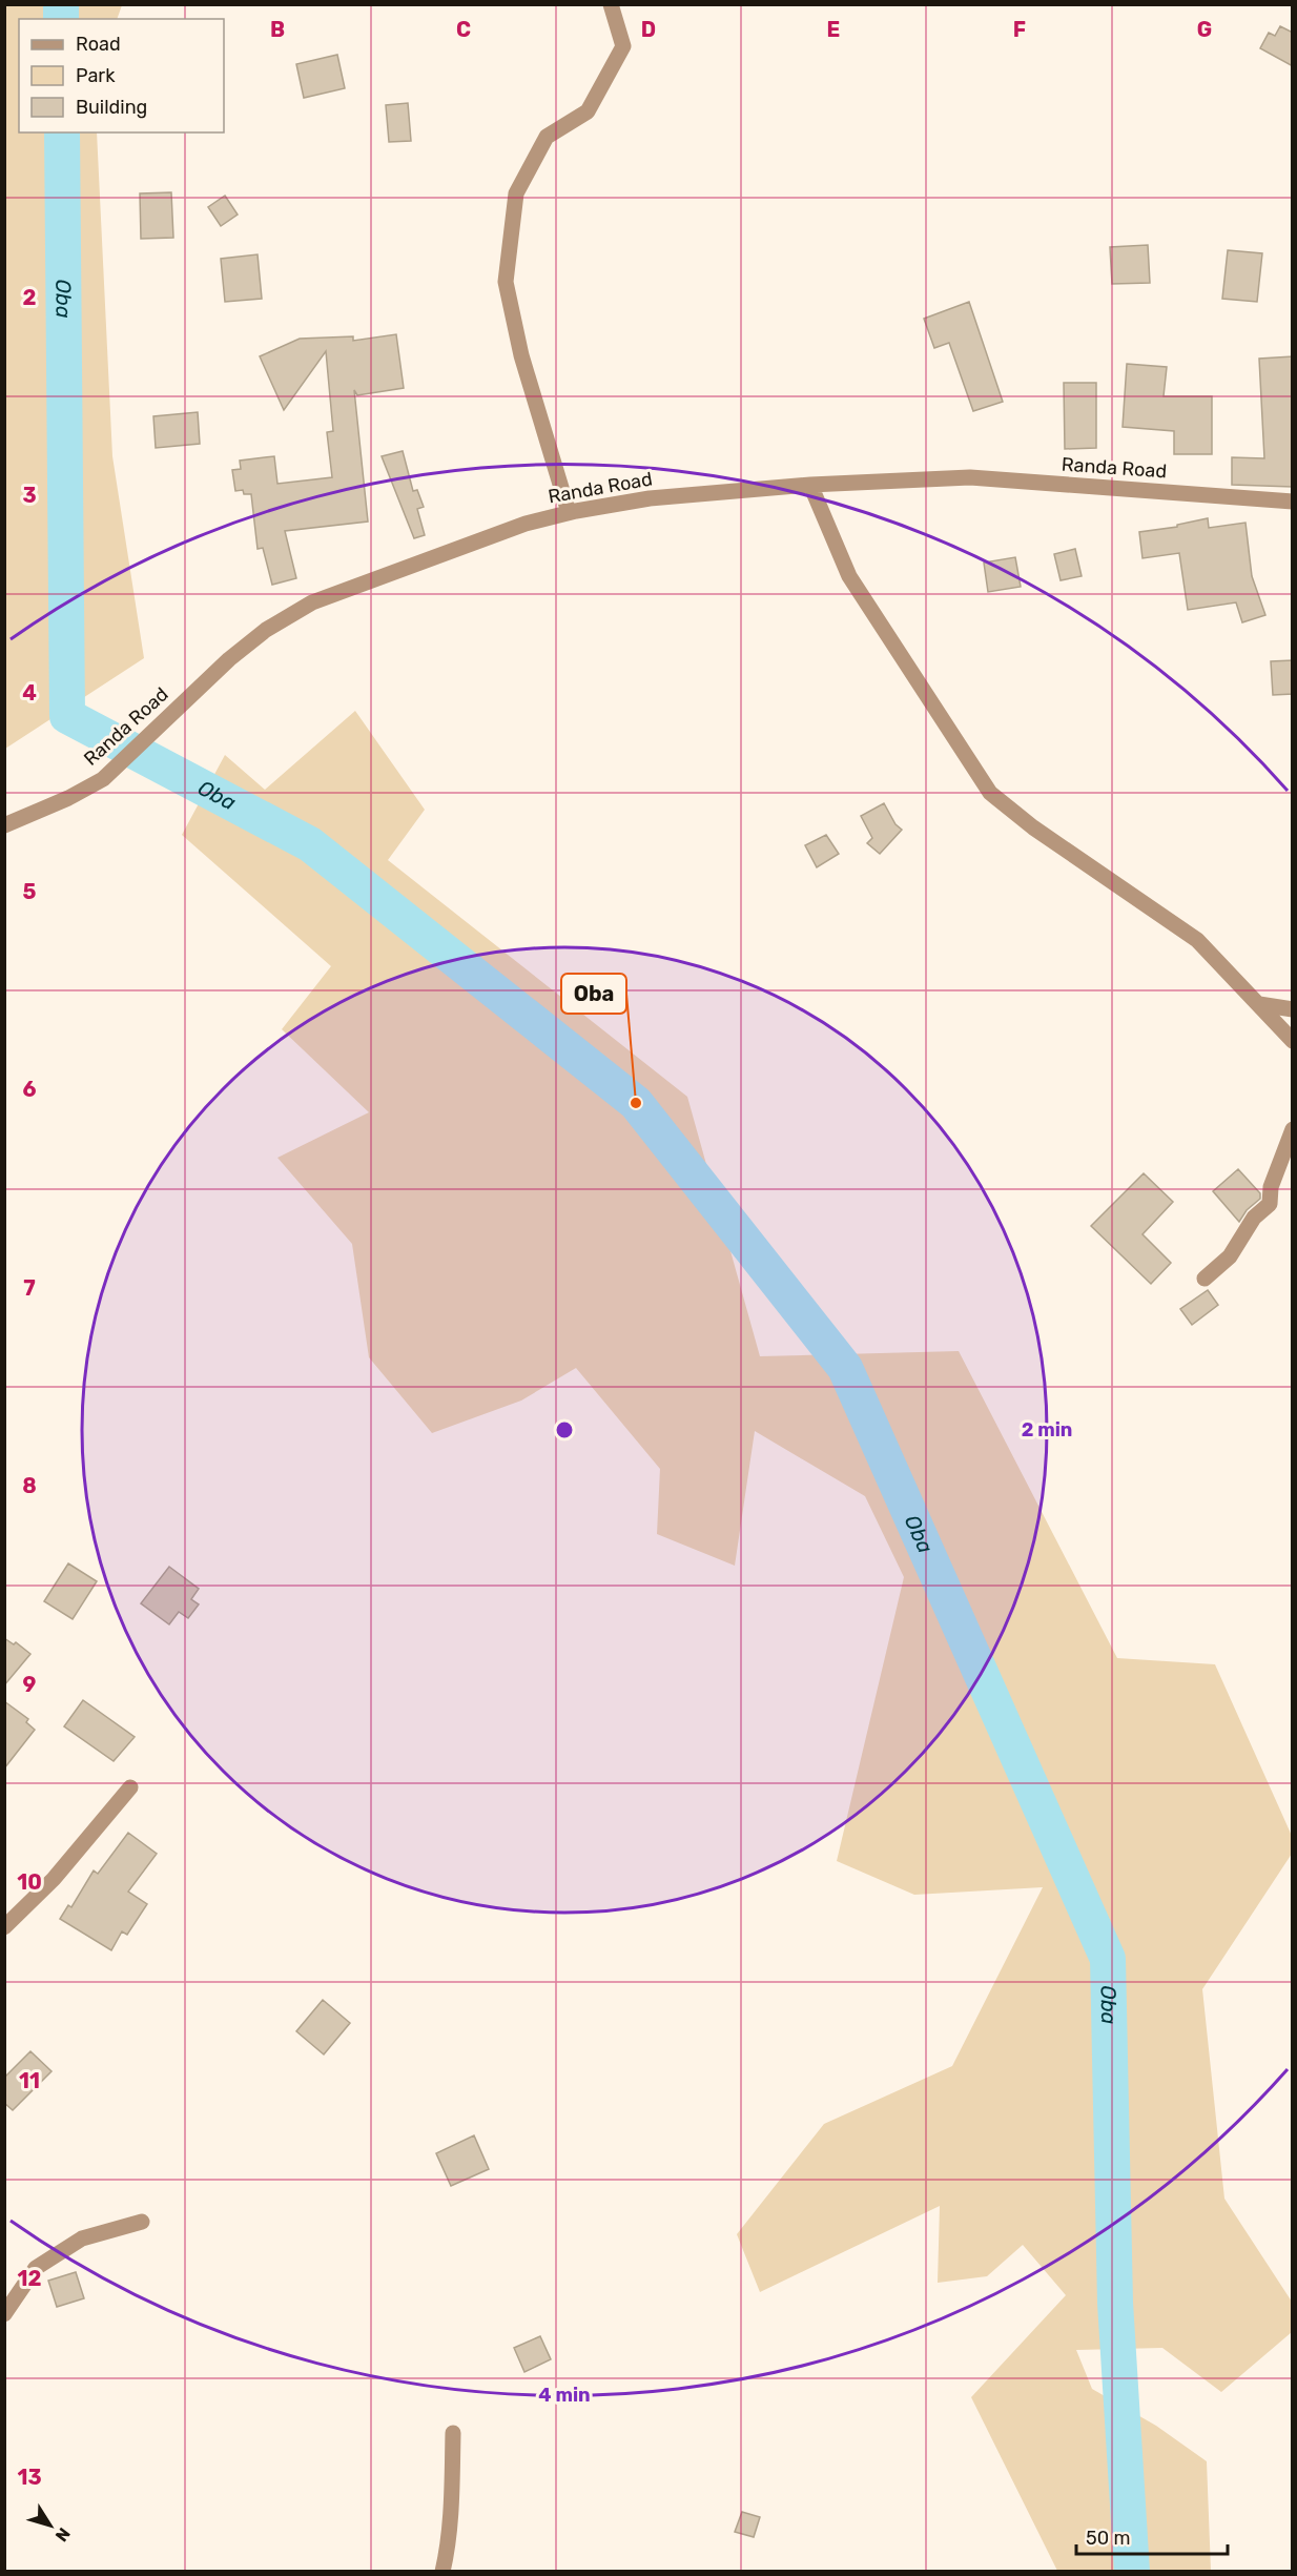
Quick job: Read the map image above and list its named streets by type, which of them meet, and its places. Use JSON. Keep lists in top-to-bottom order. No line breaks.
{"streets":{"street":["Randa Road"]},"water":["Oba"],"places":["Oba"],"legend":["Road","Park","Building"],"scale_bar":"50 m","north":"bottom right","grid":{"columns":["B","C","D","E","F","G"],"rows":["2","3","4","5","6","7","8","9","10","11","12","13"]},"rings":["2 min","4 min"]}
